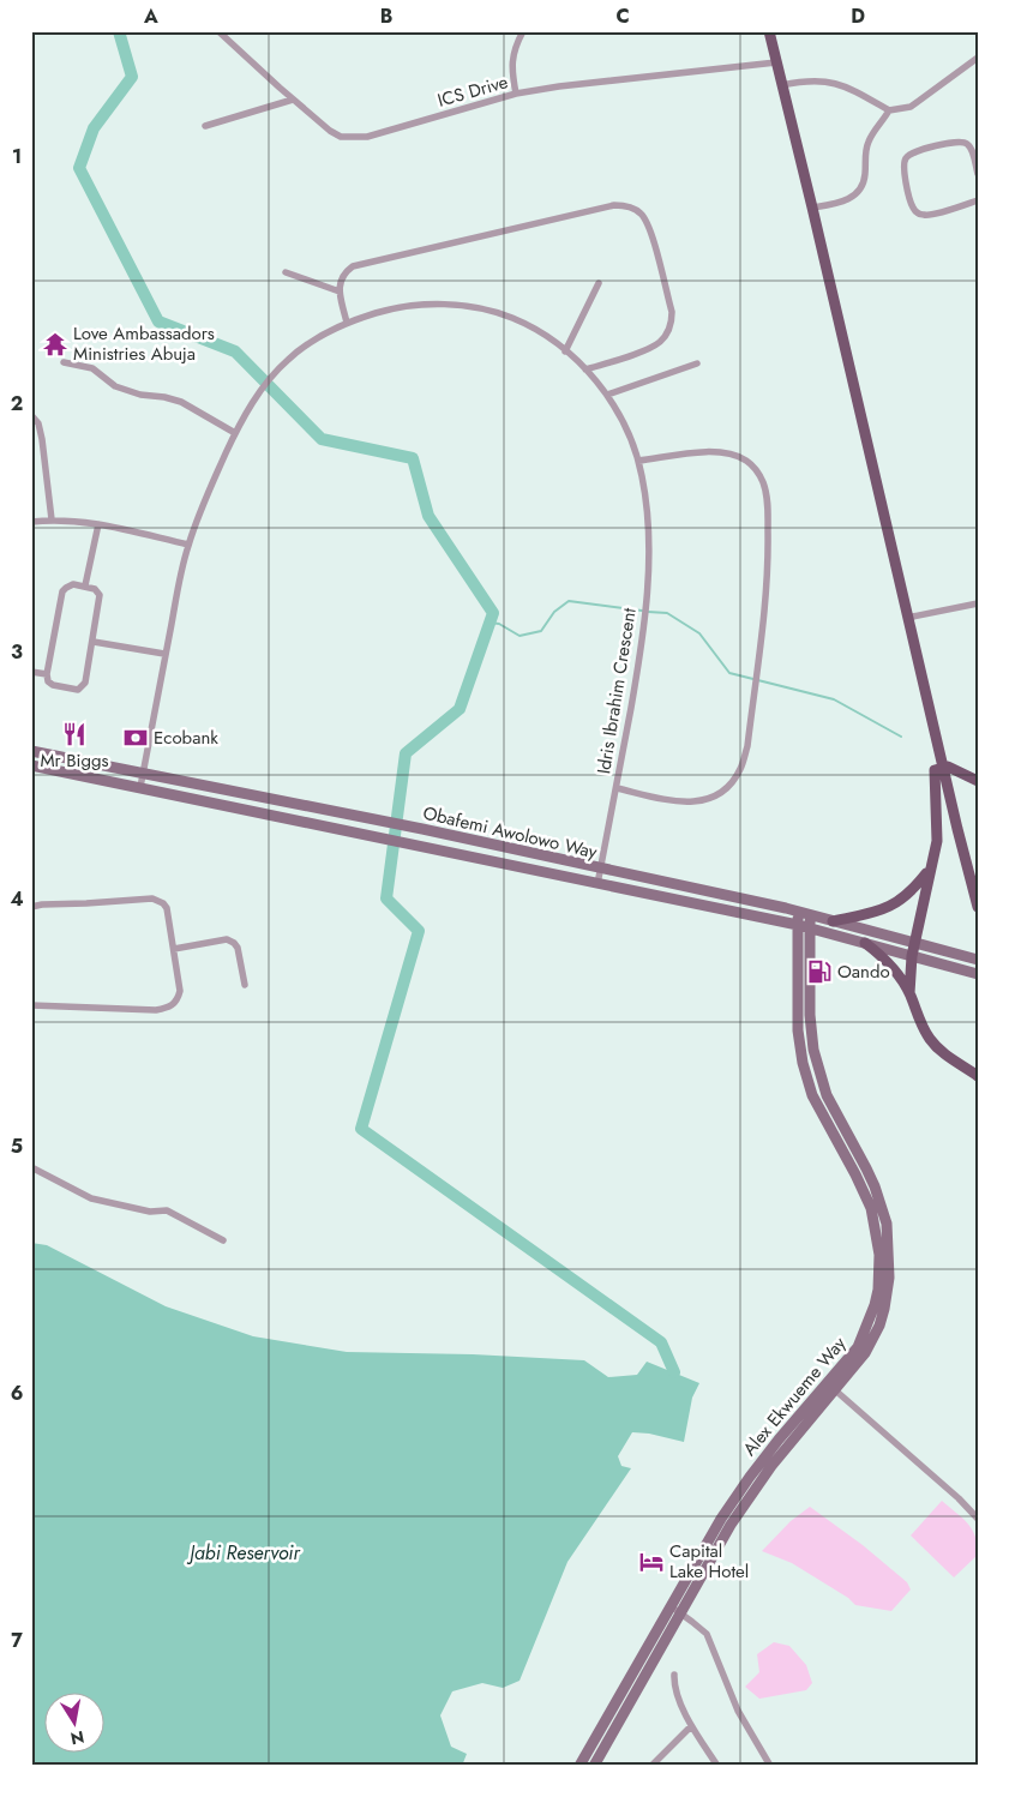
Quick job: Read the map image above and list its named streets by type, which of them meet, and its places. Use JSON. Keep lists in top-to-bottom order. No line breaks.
{"streets":{"main road":["Obafemi Awolowo Way","Alex Ekwueme Way"],"street":["ICS Drive","Idris Ibrahim Crescent"]},"crossings":[["Idris Ibrahim Crescent","Obafemi Awolowo Way"],["Obafemi Awolowo Way","Alex Ekwueme Way"]],"water":["Jabi Reservoir"],"places":{"temple":["Love Ambassadors Ministries Abuja"],"restaurant":["Mr Biggs"],"bank":["Ecobank"],"fuel station":["Oando"],"hotel":["Capital Lake Hotel"]},"north":"bottom","grid":{"columns":["A","B","C","D"],"rows":["1","2","3","4","5","6","7"]}}
